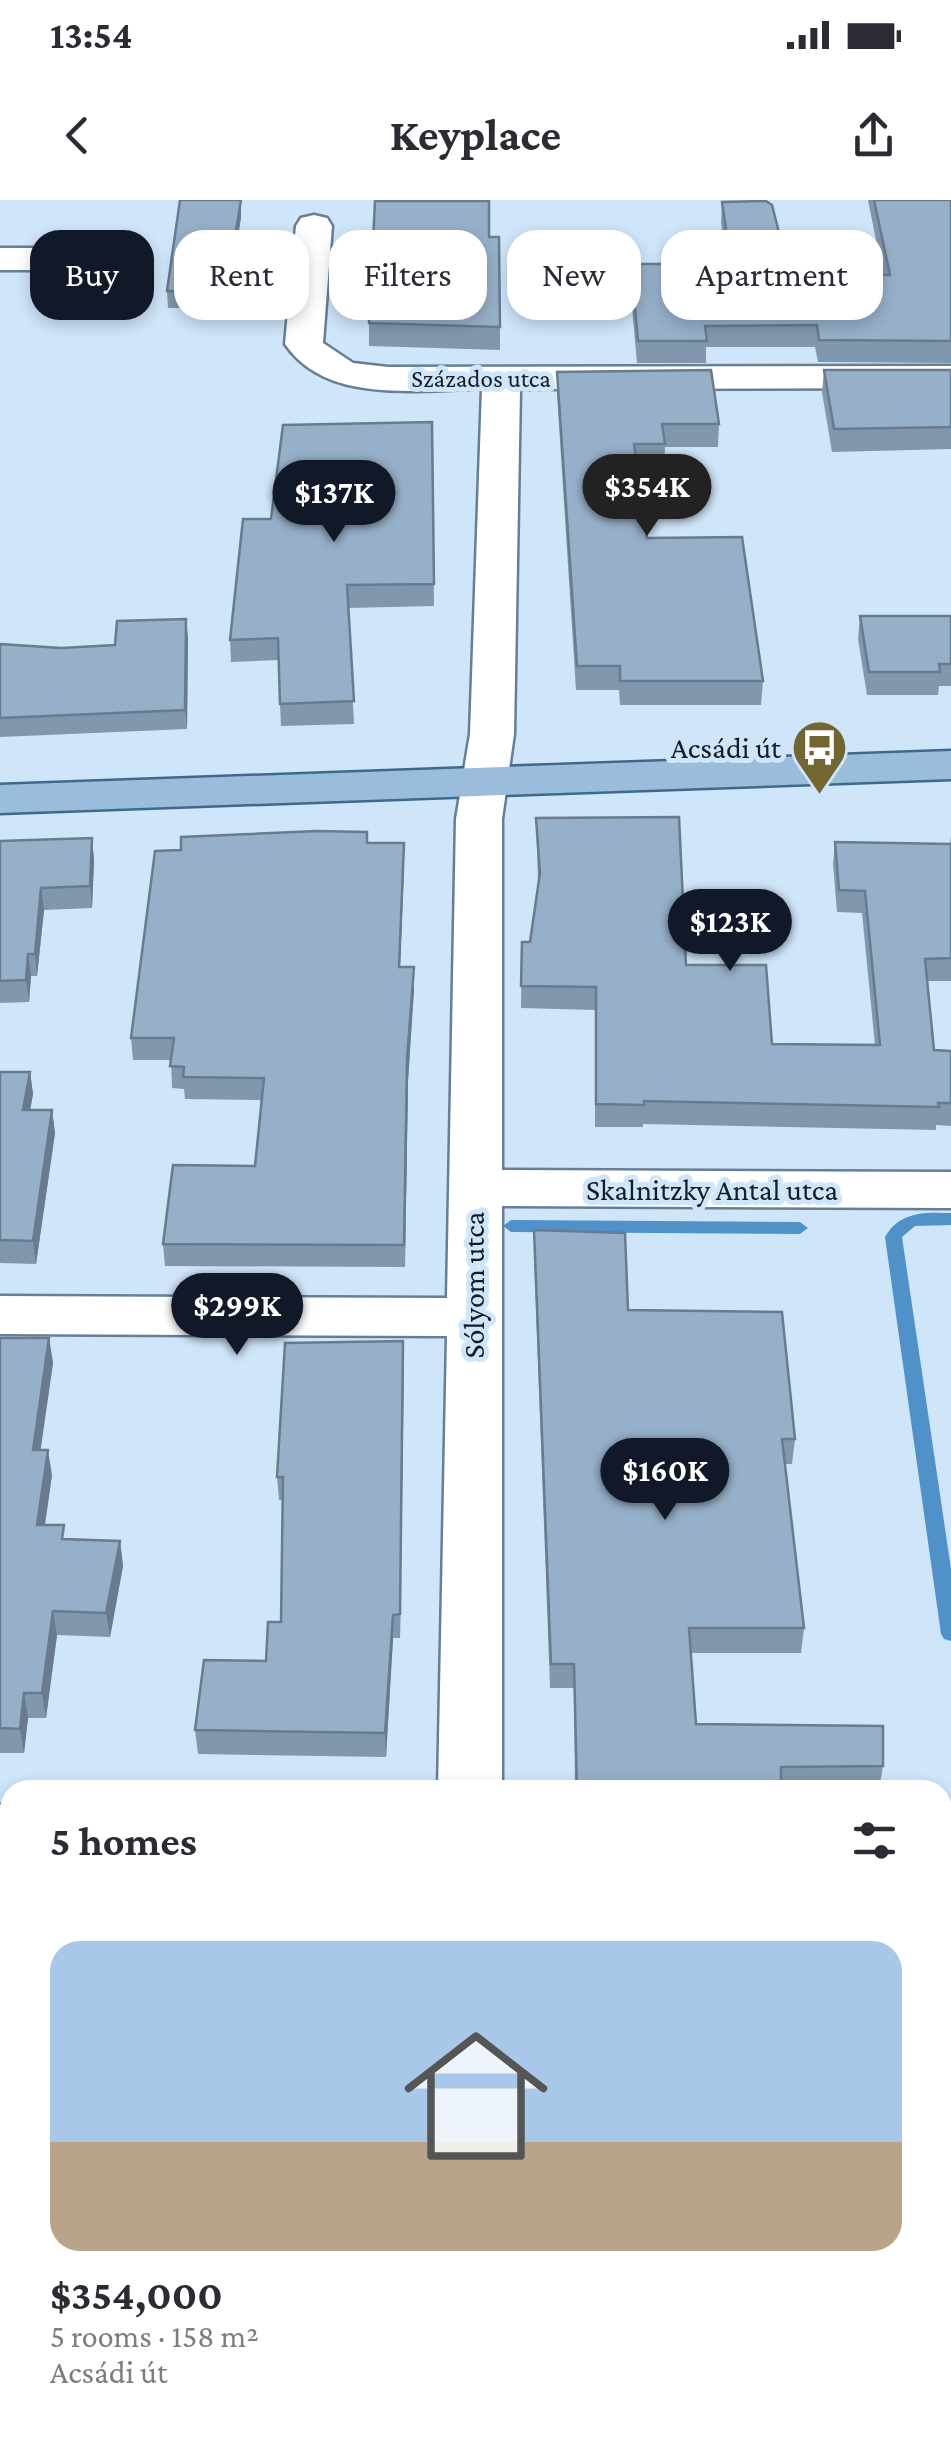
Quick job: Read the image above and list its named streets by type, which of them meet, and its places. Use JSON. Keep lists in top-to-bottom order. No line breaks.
{"streets":{"street":["Százados utca","Skalnitzky Antal utca","Sólyom utca"]},"crossings":[["Skalnitzky Antal utca","Sólyom utca"]],"places":{"bus stop":["Acsádi út"]},"page":{"status":"13:54","header":"Keyplace","chip":["Buy","Rent","Filters","New","Apartment"],"price":["$354K","$137K","$123K","$299K","$160K"],"heading":"5 homes","list":[{"name":"$354,000","note":"5 rooms · 158 m² · Acsádi út"}]}}
